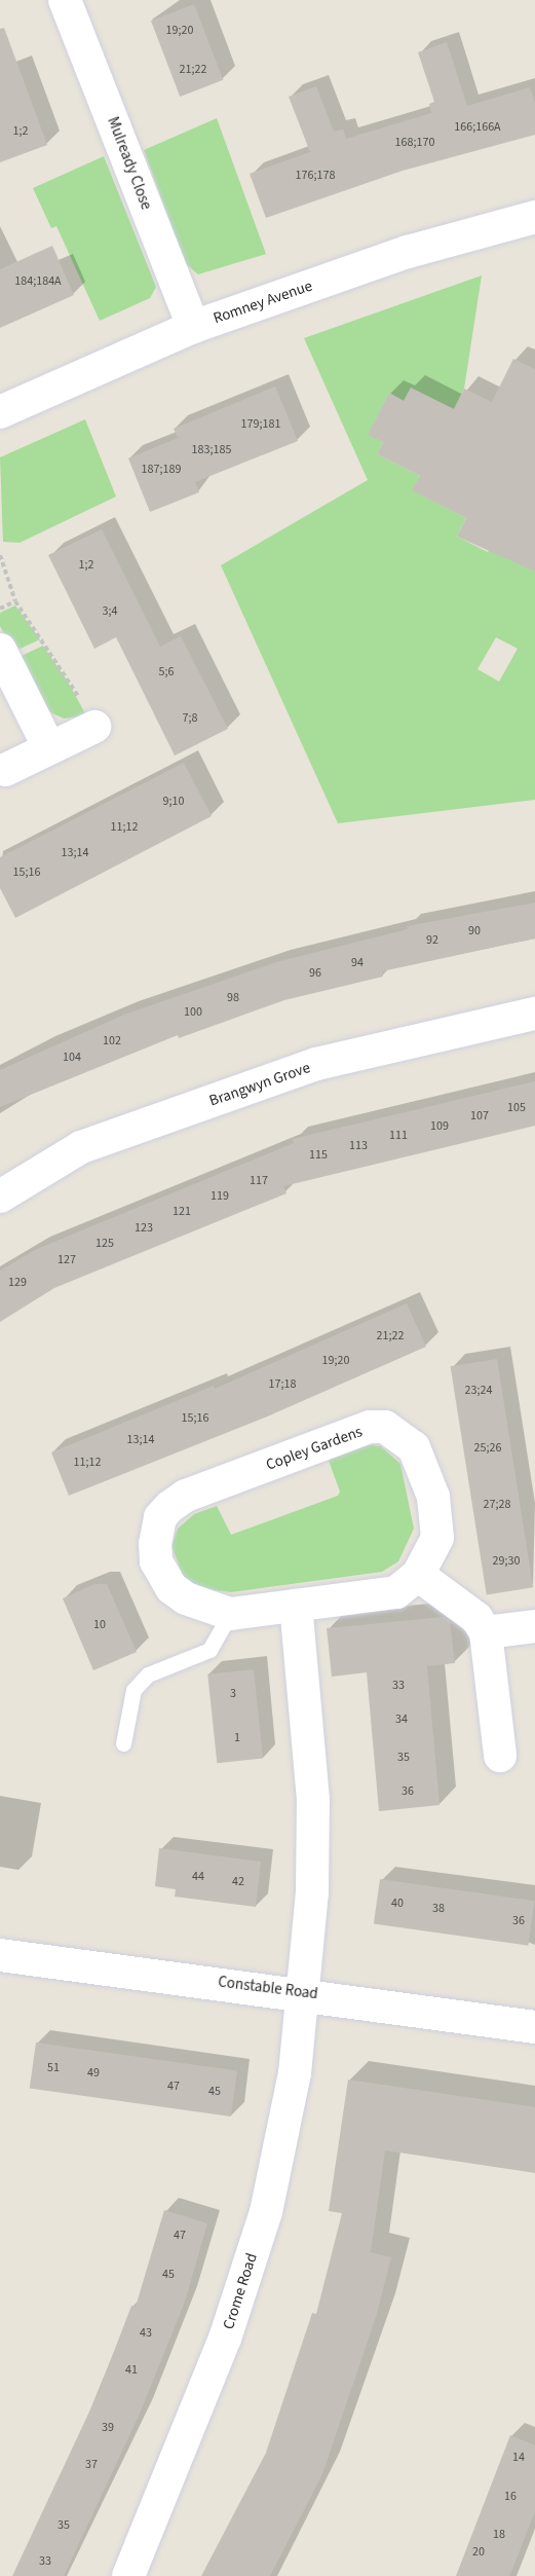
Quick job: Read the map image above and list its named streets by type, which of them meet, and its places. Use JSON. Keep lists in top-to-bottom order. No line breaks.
{"streets":{"street":["Mulready Close","Romney Avenue","Brangwyn Grove","Copley Gardens","Constable Road","Crome Road"]},"crossings":[["Mulready Close","Romney Avenue"],["Constable Road","Crome Road"]],"house_numbers":["19;20","21;22","166;166A","1;2","168;170","176;178","184;184A","179;181","183;185","187;189","1;2","3;4","5;6","7;8","9;10","11;12","13;14","15;16","90","92","94","96","98","100","102","104","105","107","109","111","113","115","117","119","121","123","125","127","129","21;22","19;20","17;18","23;24","15;16","13;14","25;26","11;12","27;28","29;30","10","33","3","34","1","35","36","44","42","40","38","36","51","49","47","45","47","45","43","41","39","14","37","16","35","18","20","33"]}
